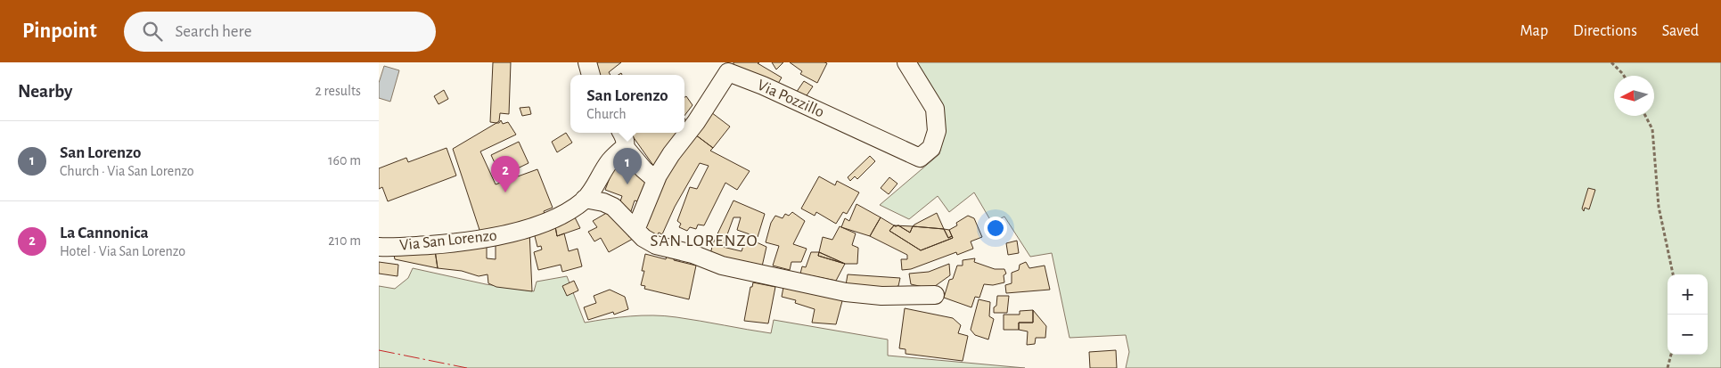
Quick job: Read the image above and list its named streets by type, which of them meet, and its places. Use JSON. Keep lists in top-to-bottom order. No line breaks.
{"streets":{"street":["Via Pozzillo","Via San Lorenzo"]},"crossings":[["Via Pozzillo","Via San Lorenzo"]],"districts":["SAN LORENZO"],"north":"left","page":{"header":"Pinpoint","search":"Search here","nav":["Map","Directions","Saved"],"heading":["Nearby","2 results"],"popup":["San Lorenzo","Church"],"list":[{"mark":"1","name":"San Lorenzo","note":"Church · Via San Lorenzo","value":"160 m"},{"mark":"2","name":"La Cannonica","note":"Hotel · Via San Lorenzo","value":"210 m"}],"pins":["1","2"],"map_buttons":["+","−"]}}
